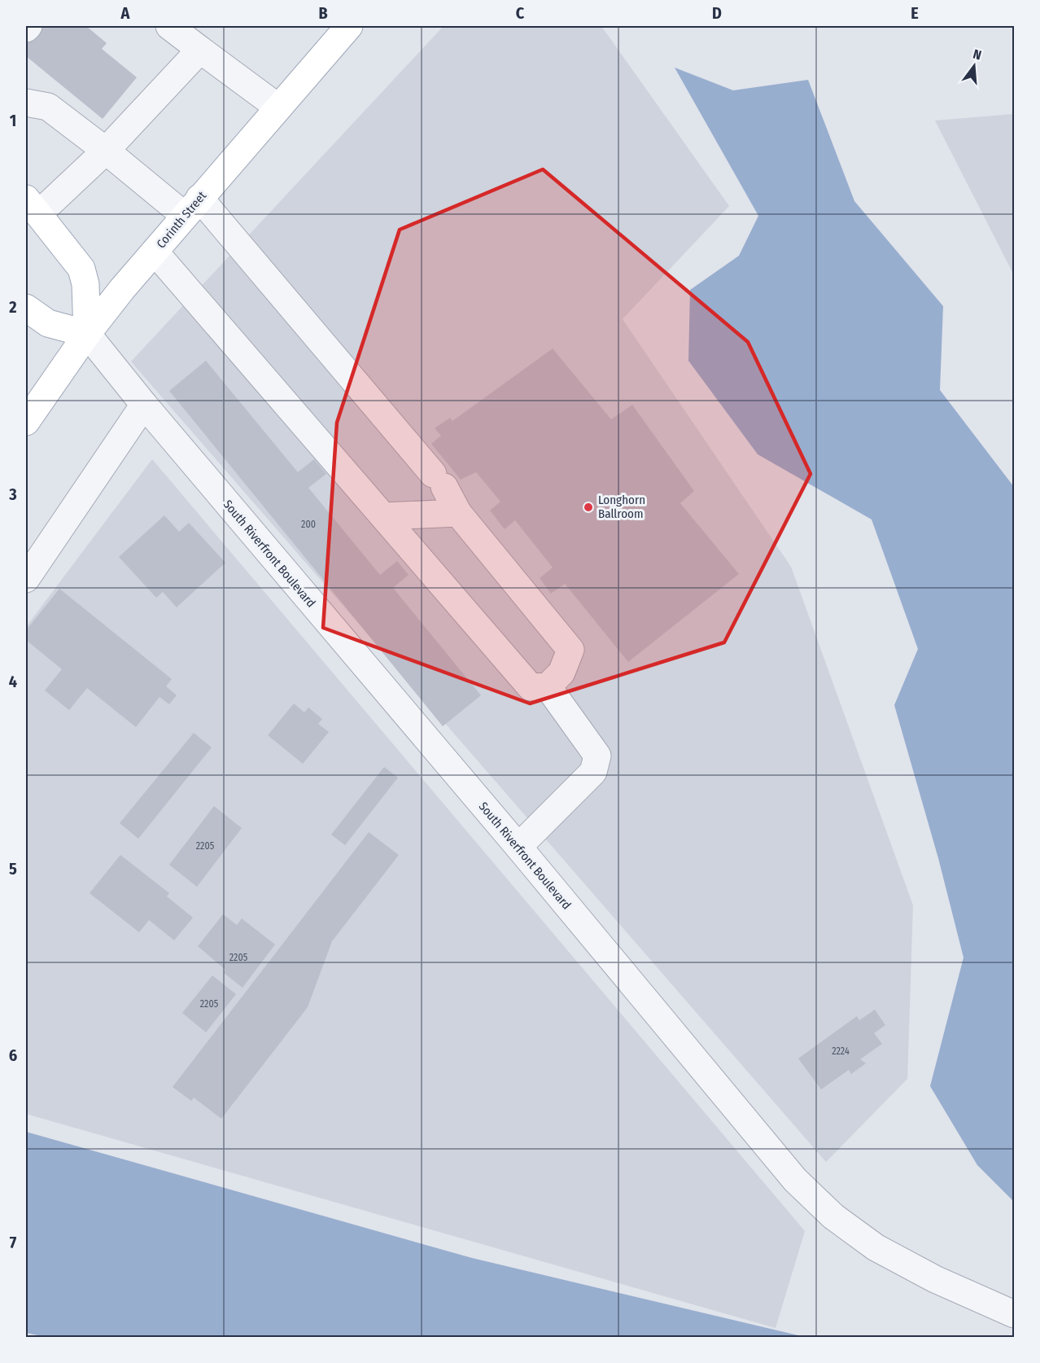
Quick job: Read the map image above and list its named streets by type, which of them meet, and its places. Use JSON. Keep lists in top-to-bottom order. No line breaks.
{"streets":{"main road":["Corinth Street"],"street":["South Riverfront Boulevard"]},"crossings":[["Corinth Street","South Riverfront Boulevard"]],"places":["Longhorn Ballroom"],"house_numbers":["200","2205","2205","2205","2224"],"north":"top","grid":{"columns":["A","B","C","D","E"],"rows":["1","2","3","4","5","6","7"]}}
